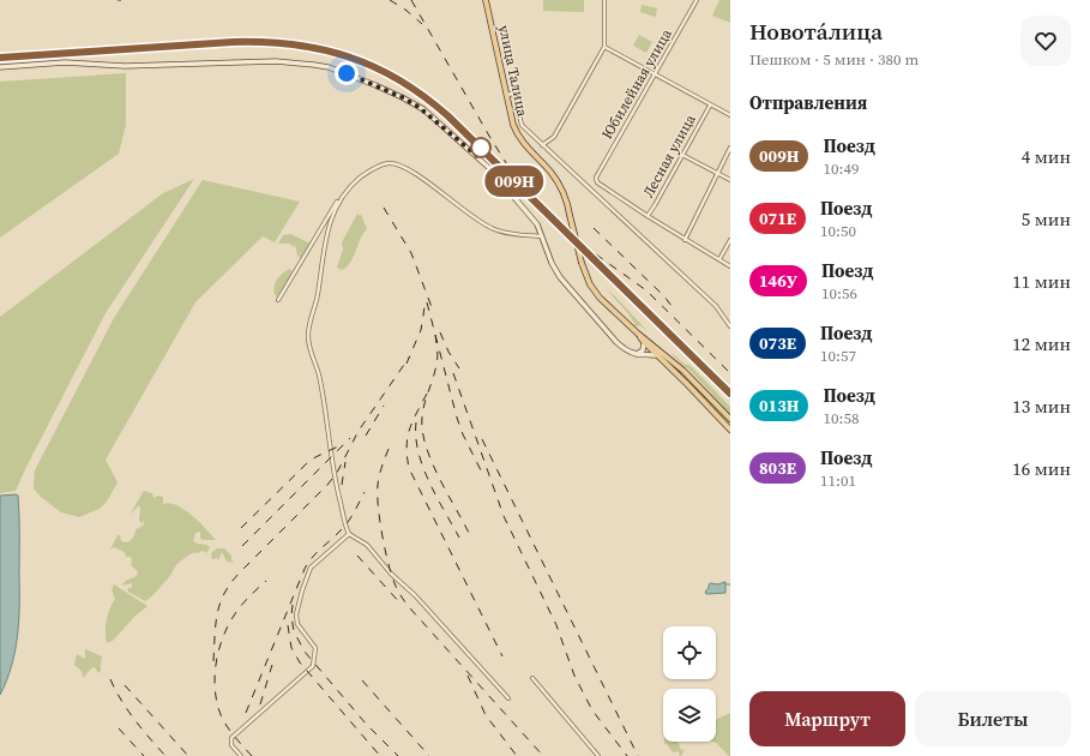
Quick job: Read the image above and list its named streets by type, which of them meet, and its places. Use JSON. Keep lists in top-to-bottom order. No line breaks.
{"streets":{"main road":["улица Талица"],"street":["Юбилейная улица","Лесная улица"]},"crossings":[["Юбилейная улица","Лесная улица"]],"page":{"on_map":"009Н","heading":[["Новота́лица","Пешком · 5 мин · 380 m"],"Отправления"],"list":[{"mark":"009Н","name":"Поезд","note":"10:49","value":"4 мин"},{"mark":"071Е","name":"Поезд","note":"10:50","value":"5 мин"},{"mark":"146У","name":"Поезд","note":"10:56","value":"11 мин"},{"mark":"073Е","name":"Поезд","note":"10:57","value":"12 мин"},{"mark":"013Н","name":"Поезд","note":"10:58","value":"13 мин"},{"mark":"803Е","name":"Поезд","note":"11:01","value":"16 мин"}],"buttons":["Маршрут","Билеты"]}}
